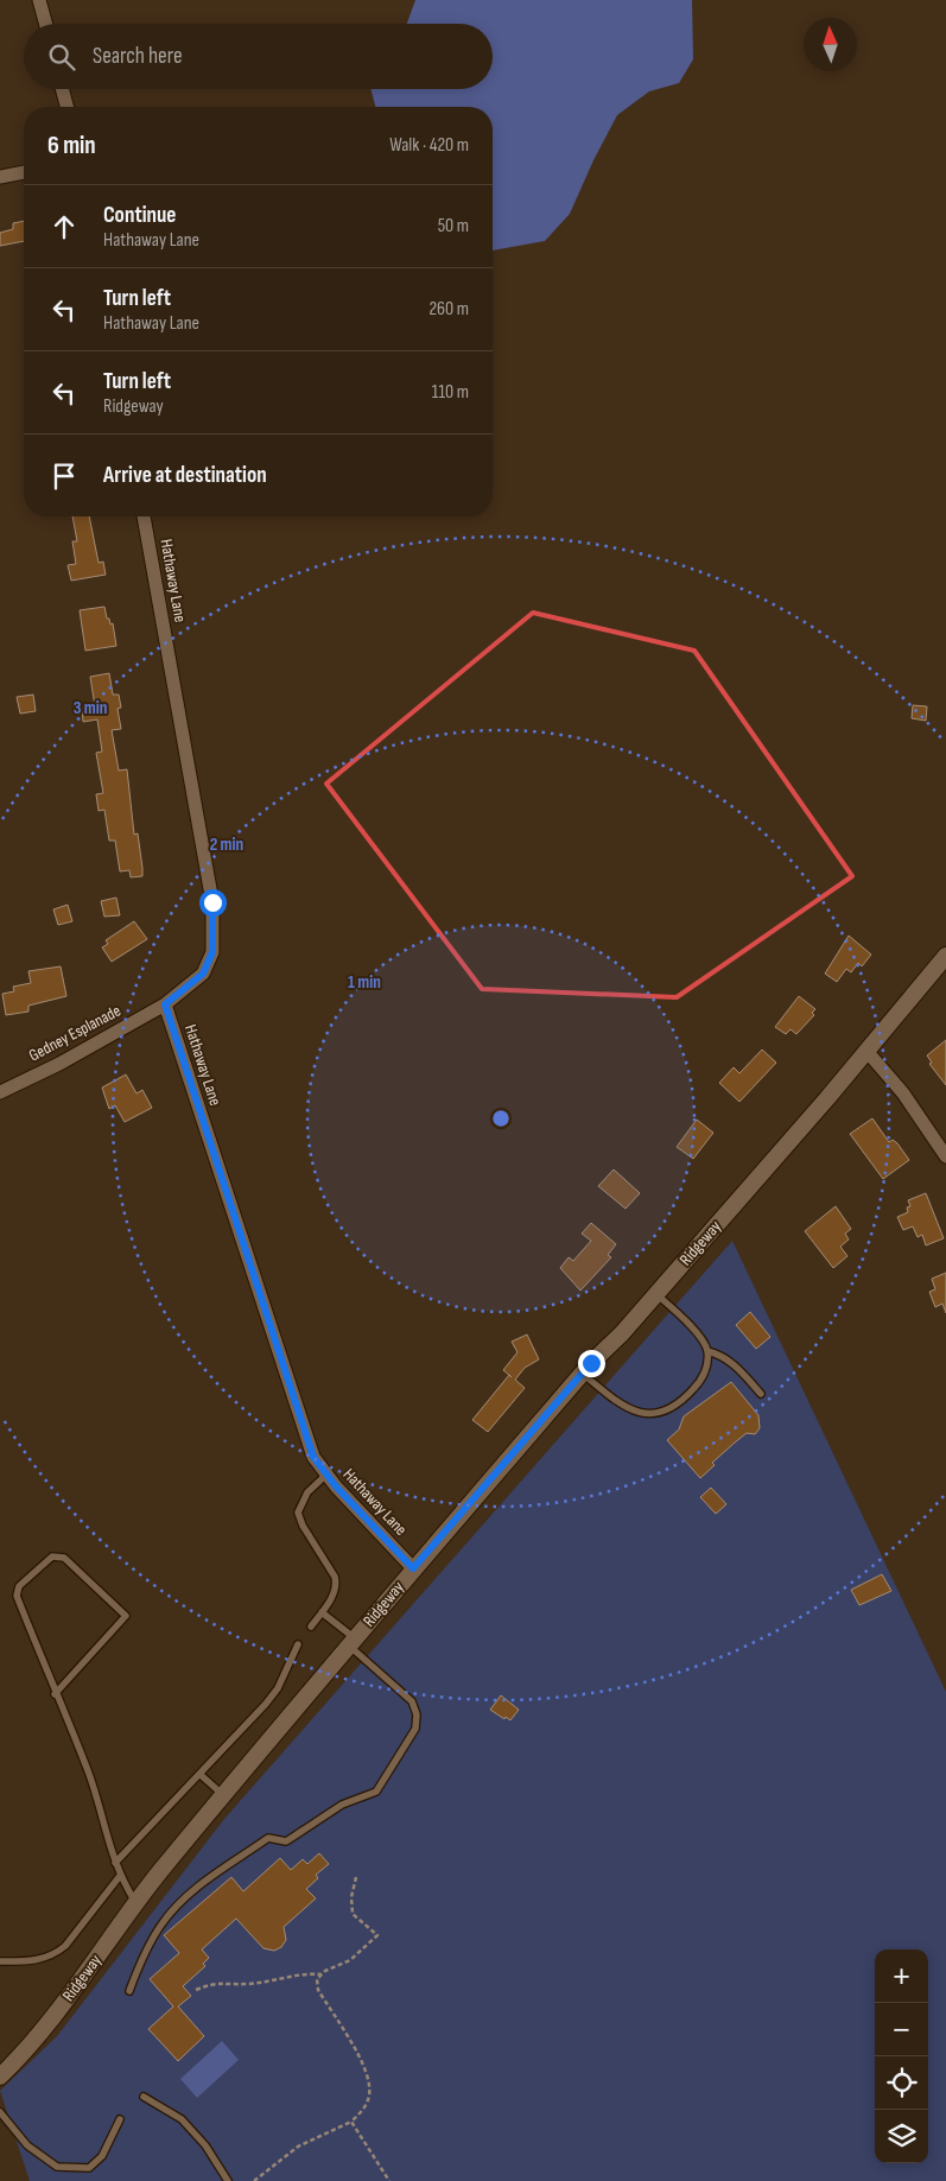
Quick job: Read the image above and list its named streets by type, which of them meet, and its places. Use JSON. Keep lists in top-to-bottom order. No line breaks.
{"streets":{"street":["Hathaway Lane","Gedney Esplanade","Ridgeway"]},"crossings":[["Hathaway Lane","Gedney Esplanade"],["Hathaway Lane","Ridgeway"]],"north":"top","page":{"search":"Search here","heading":["6 min","Walk · 420 m"],"list":[["Continue","Hathaway Lane","50 m"],["Turn left","Hathaway Lane","260 m"],["Turn left","Ridgeway","110 m"],"Arrive at destination"],"map_buttons":["+","−"]},"rings":["3 min","2 min","1 min"]}
